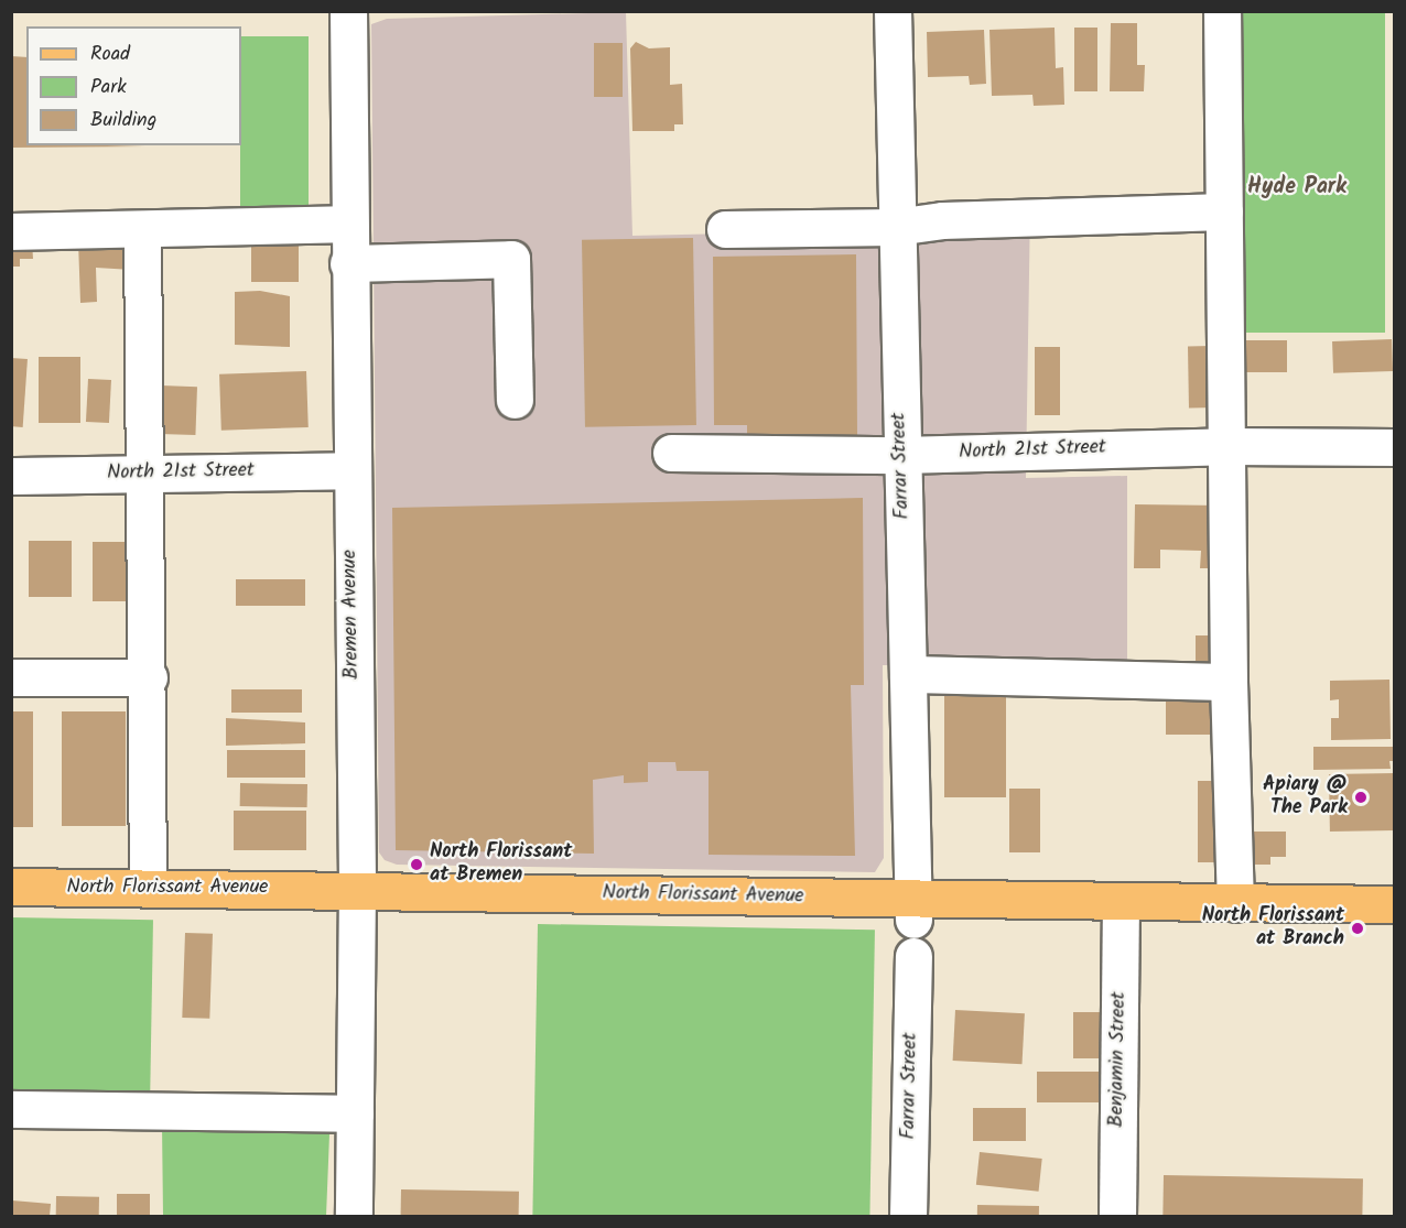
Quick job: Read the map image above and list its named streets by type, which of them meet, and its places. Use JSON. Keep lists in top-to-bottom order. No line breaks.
{"streets":{"main road":["North Florissant Avenue"],"street":["North 21st Street","Farrar Street","Bremen Avenue","Benjamin Street"]},"crossings":[["North 21st Street","Farrar Street"],["North 21st Street","Bremen Avenue"],["Farrar Street","North Florissant Avenue"],["Bremen Avenue","North Florissant Avenue"],["North Florissant Avenue","Benjamin Street"]],"districts":["Hyde Park"],"places":["Apiary @ The Park","North Florissant at Bremen","North Florissant at Branch"],"legend":["Road","Park","Building"]}
